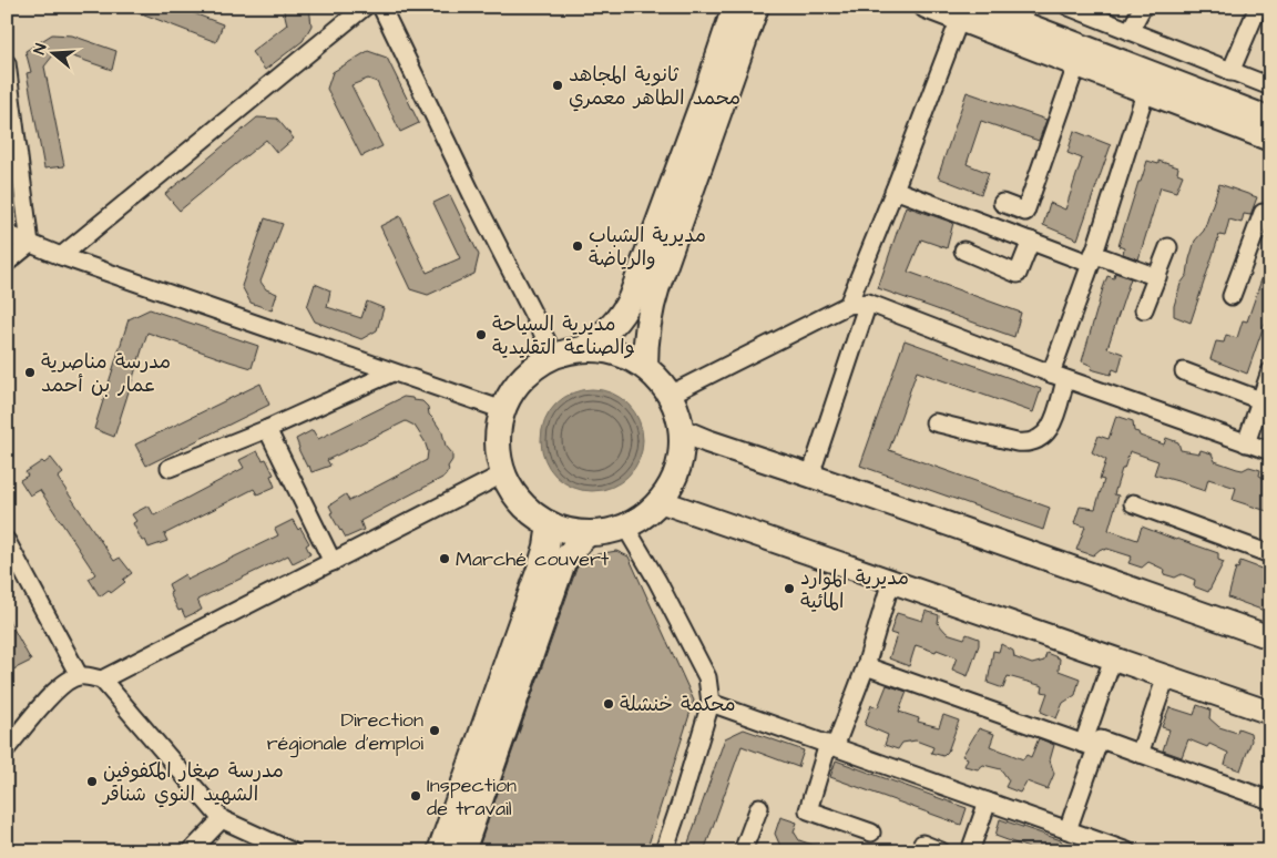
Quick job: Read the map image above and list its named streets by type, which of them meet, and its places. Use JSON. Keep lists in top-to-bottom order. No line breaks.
{"places":["ثانوية المجاهد محمد الطاهر معمري","مديرية الشباب والرياضة","مديرية السياحة والصناعة التقليدية","مدرسة مناصرية عمار بن أحمد","Marché couvert","مديرية الموارد المائية","محكمة خنشلة","Direction régionale d'emploi","مدرسة صغار المكفوفين الشهيد النوي شناقر","Inspection de travail"],"north":"left"}
